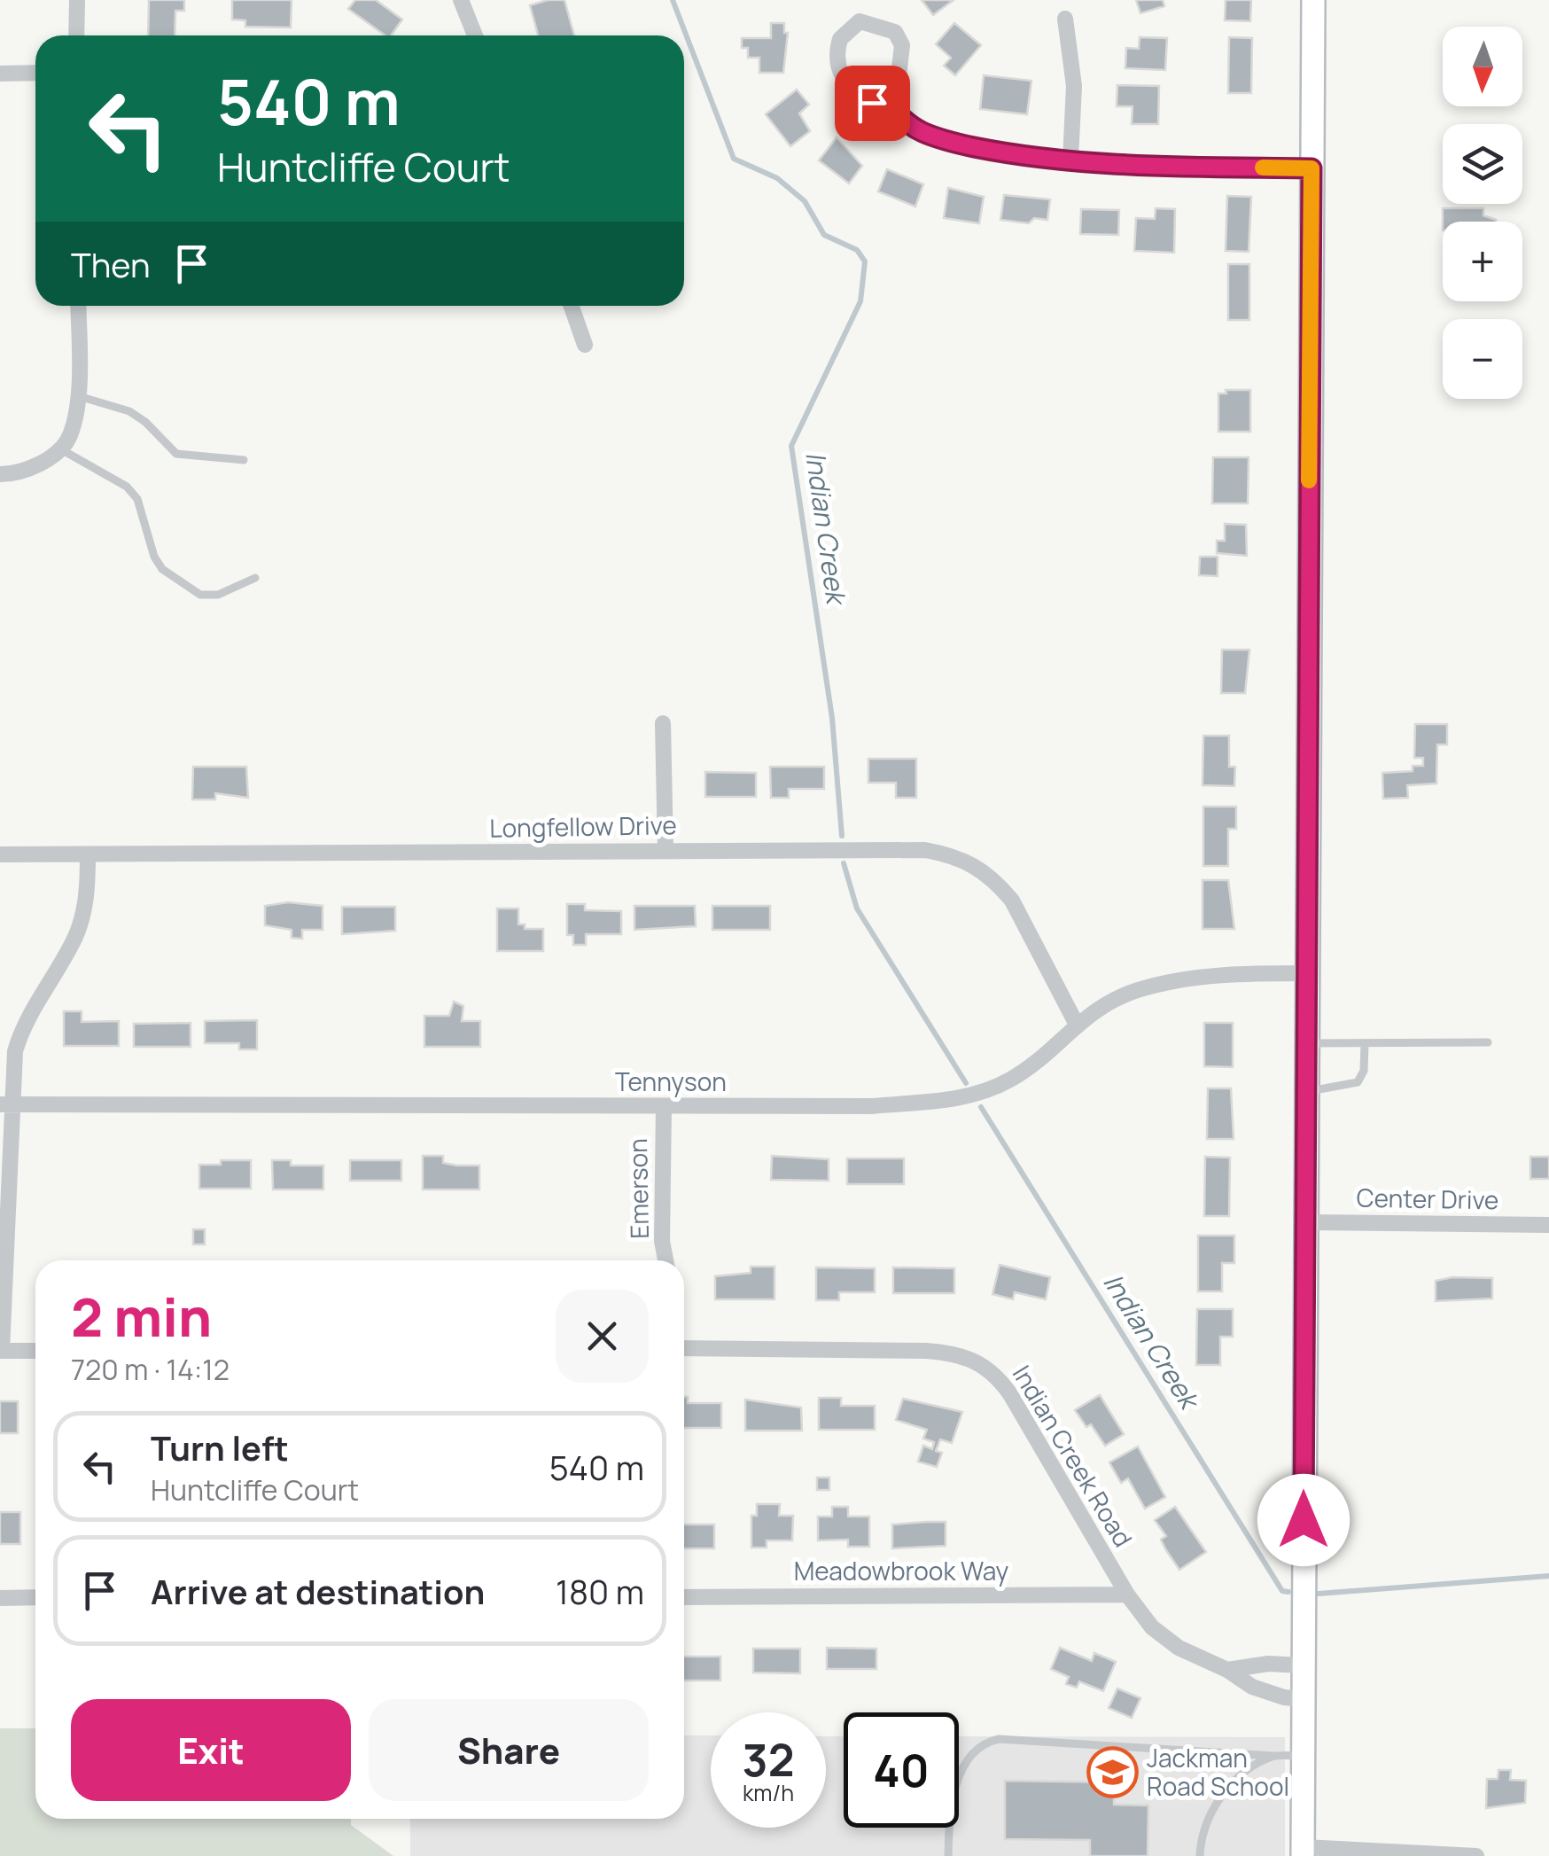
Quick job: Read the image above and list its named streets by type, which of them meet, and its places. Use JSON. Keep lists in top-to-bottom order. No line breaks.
{"streets":{"street":["Longfellow Drive","Tennyson","Emerson","Center Drive","Indian Creek Road","Meadowbrook Way"]},"crossings":[["Longfellow Drive","Tennyson"],["Tennyson","Emerson"],["Indian Creek Road","Meadowbrook Way"]],"water":["Indian Creek"],"places":{"school or university":["Jackman Road School"]},"north":"bottom","page":{"map_buttons":["+","−"],"turn":["540 m","Huntcliffe Court"],"then":"Then","heading":["2 min","720 m · 14:12"],"list":[{"name":"Turn left","note":"Huntcliffe Court","value":"540 m"},{"name":"Arrive at destination","value":"180 m"}],"buttons":["Exit","Share"],"speed":"32 km/h","limit":"40"}}
